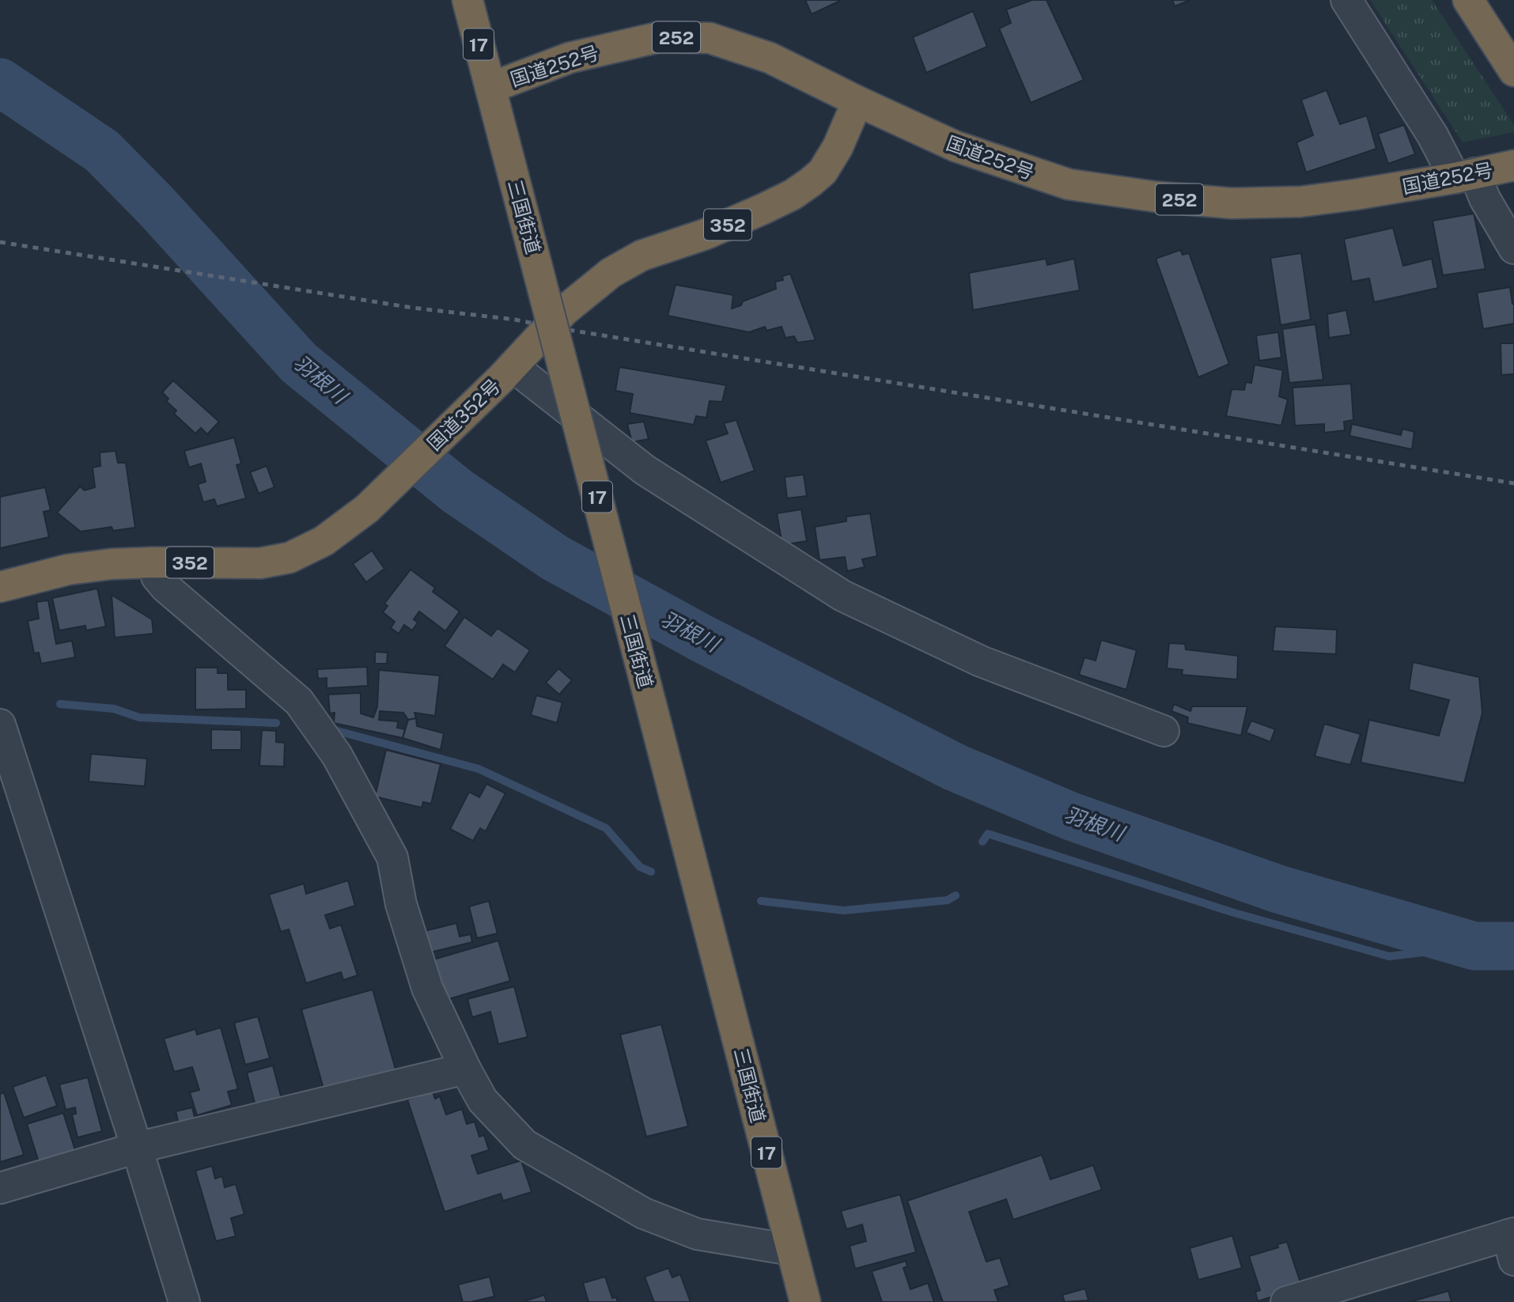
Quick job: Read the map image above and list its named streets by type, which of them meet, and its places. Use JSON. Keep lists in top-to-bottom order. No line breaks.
{"streets":{"highway":["252","17","国道252号","三国街道","352","国道352号"]},"crossings":[["国道252号","三国街道"],["国道252号","国道352号"]],"water":["羽根川"]}
